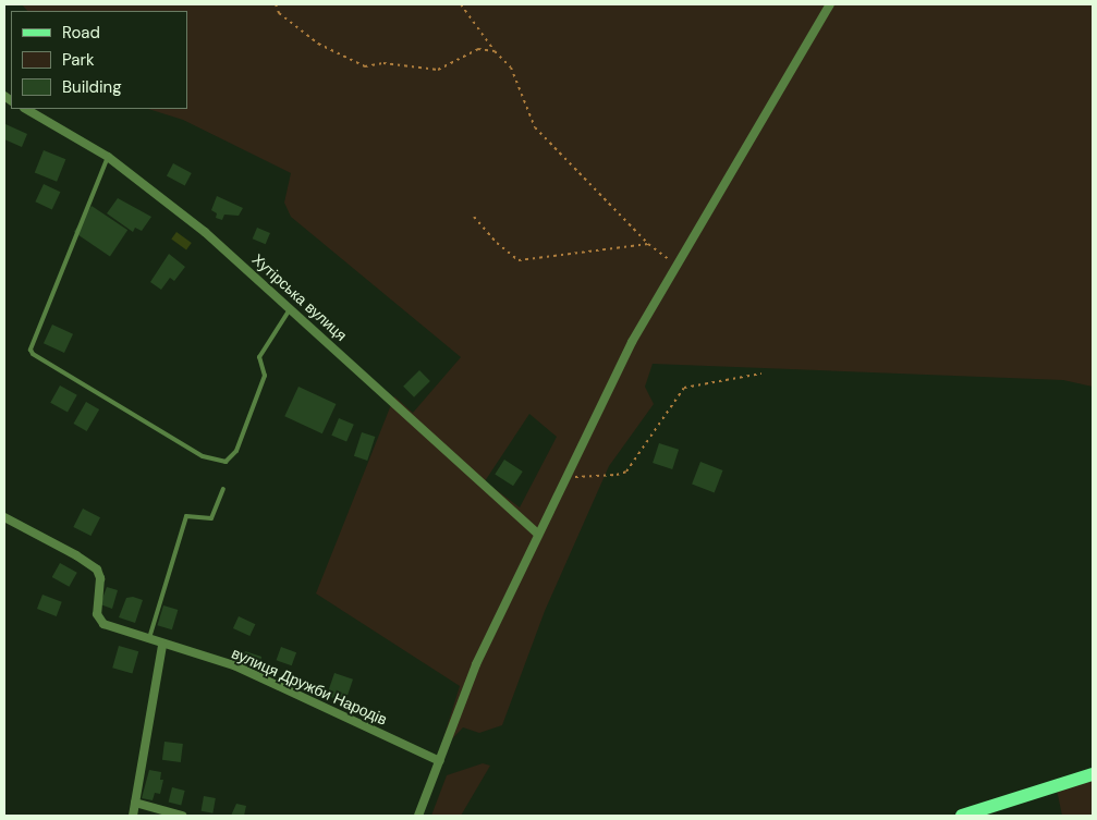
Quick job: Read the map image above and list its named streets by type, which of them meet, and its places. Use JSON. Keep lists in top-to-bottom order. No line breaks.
{"streets":{"street":["Хутірська вулиця","вулиця Дружби Народів"]},"legend":["Road","Park","Building"]}
